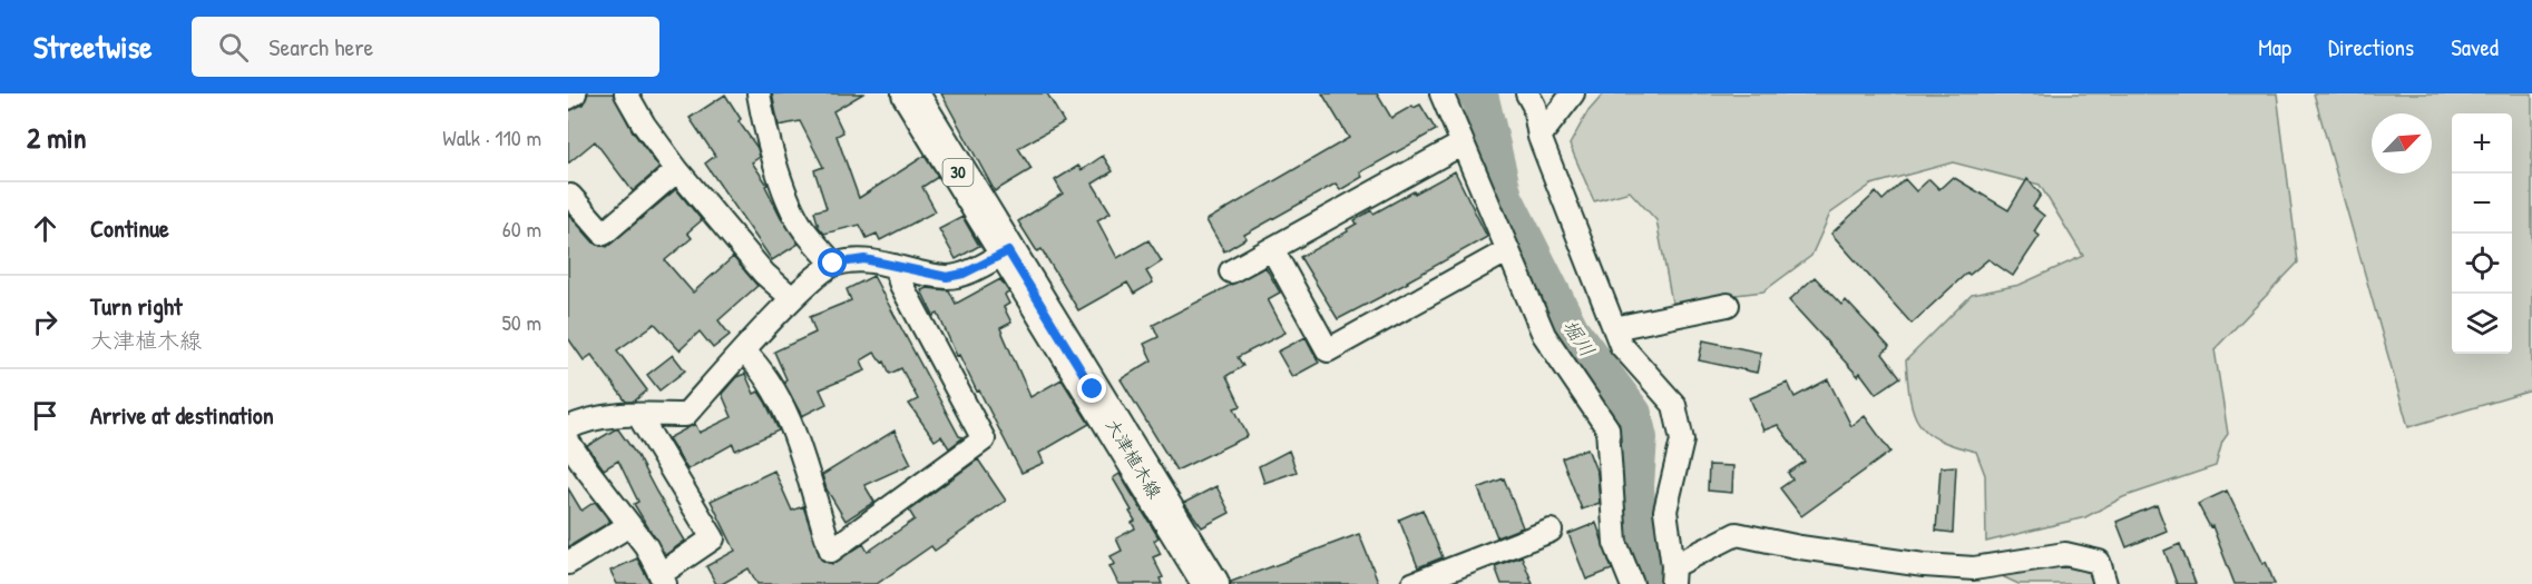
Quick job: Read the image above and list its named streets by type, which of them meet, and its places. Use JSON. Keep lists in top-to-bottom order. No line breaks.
{"streets":{"main road":["30","大津植木線"]},"water":["堀川"],"north":"top right","page":{"header":"Streetwise","search":"Search here","nav":["Map","Directions","Saved"],"heading":["2 min","Walk · 110 m"],"map_buttons":["+","−"],"list":[["Continue","60 m"],["Turn right","大津植木線","50 m"],"Arrive at destination"]}}
